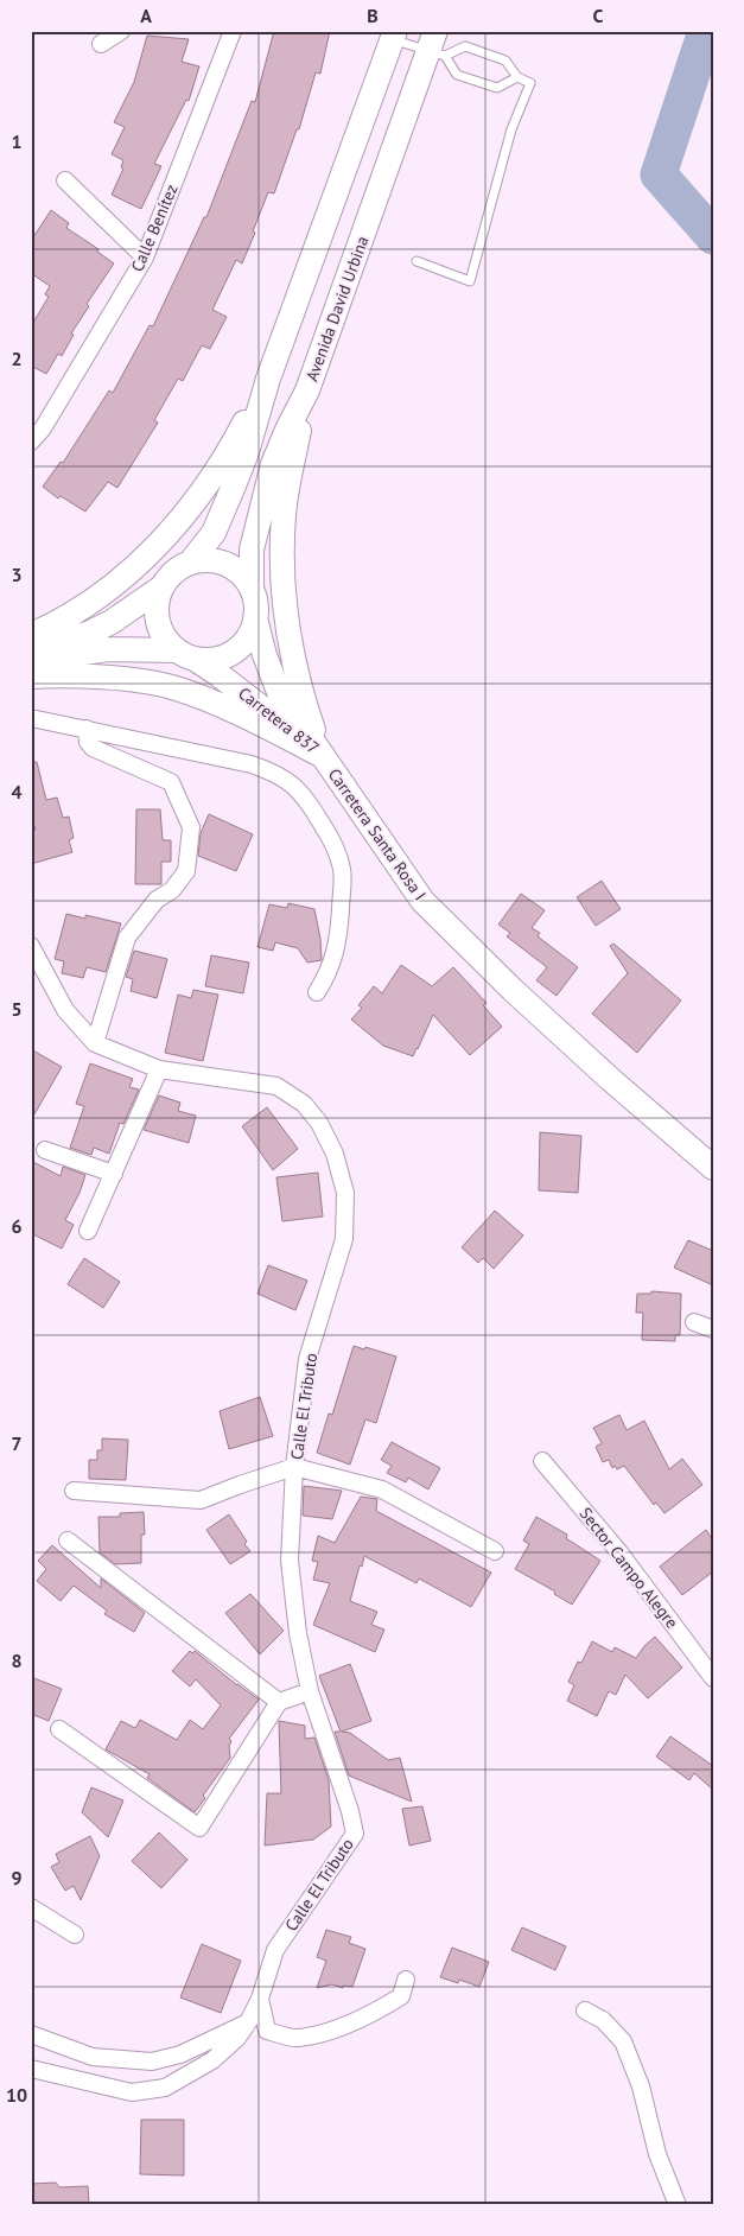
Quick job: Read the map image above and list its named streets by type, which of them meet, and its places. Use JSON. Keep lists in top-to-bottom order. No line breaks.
{"streets":{"street":["Calle Benítez","Avenida David Urbina","Carretera 837","Carretera Santa Rosa I","Calle El Tributo","Sector Campo Alegre"]},"crossings":[["Avenida David Urbina","Carretera 837"],["Carretera 837","Carretera Santa Rosa I"]],"grid":{"columns":["A","B","C"],"rows":["1","2","3","4","5","6","7","8","9","10"]}}
